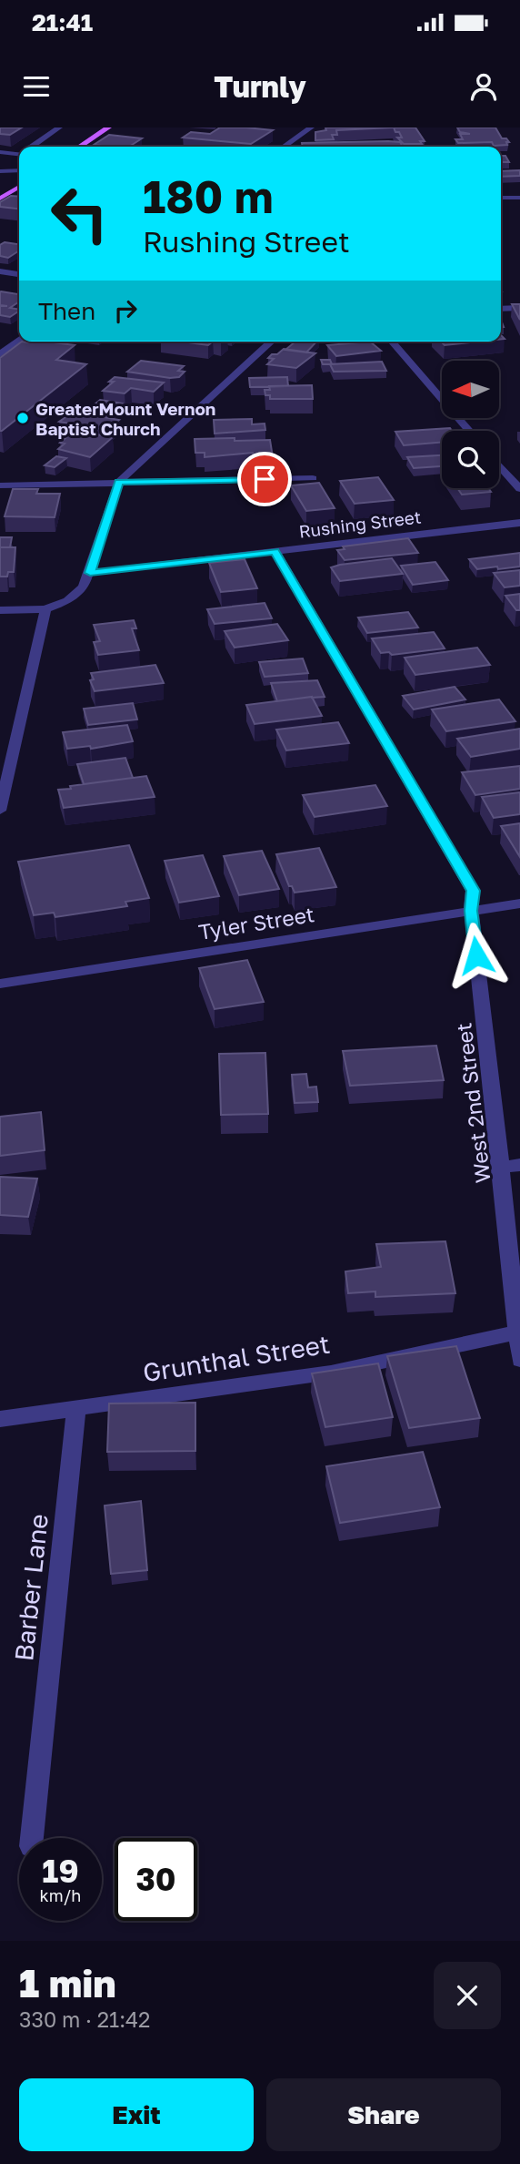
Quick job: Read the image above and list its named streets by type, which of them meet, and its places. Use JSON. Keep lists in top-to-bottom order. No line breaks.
{"streets":{"street":["Rushing Street","Tyler Street","West 2nd Street","Grunthal Street","Barber Lane"]},"crossings":[["Rushing Street","West 2nd Street"],["Tyler Street","West 2nd Street"],["West 2nd Street","Grunthal Street"],["Grunthal Street","Barber Lane"]],"places":["GreaterMount Vernon Baptist Church"],"north":"left","page":{"status":"21:41","header":"Turnly","turn":["180 m","Rushing Street"],"then":"Then","speed":"19 km/h","limit":"30","heading":["1 min","330 m · 21:42"],"buttons":["Exit","Share"]}}
